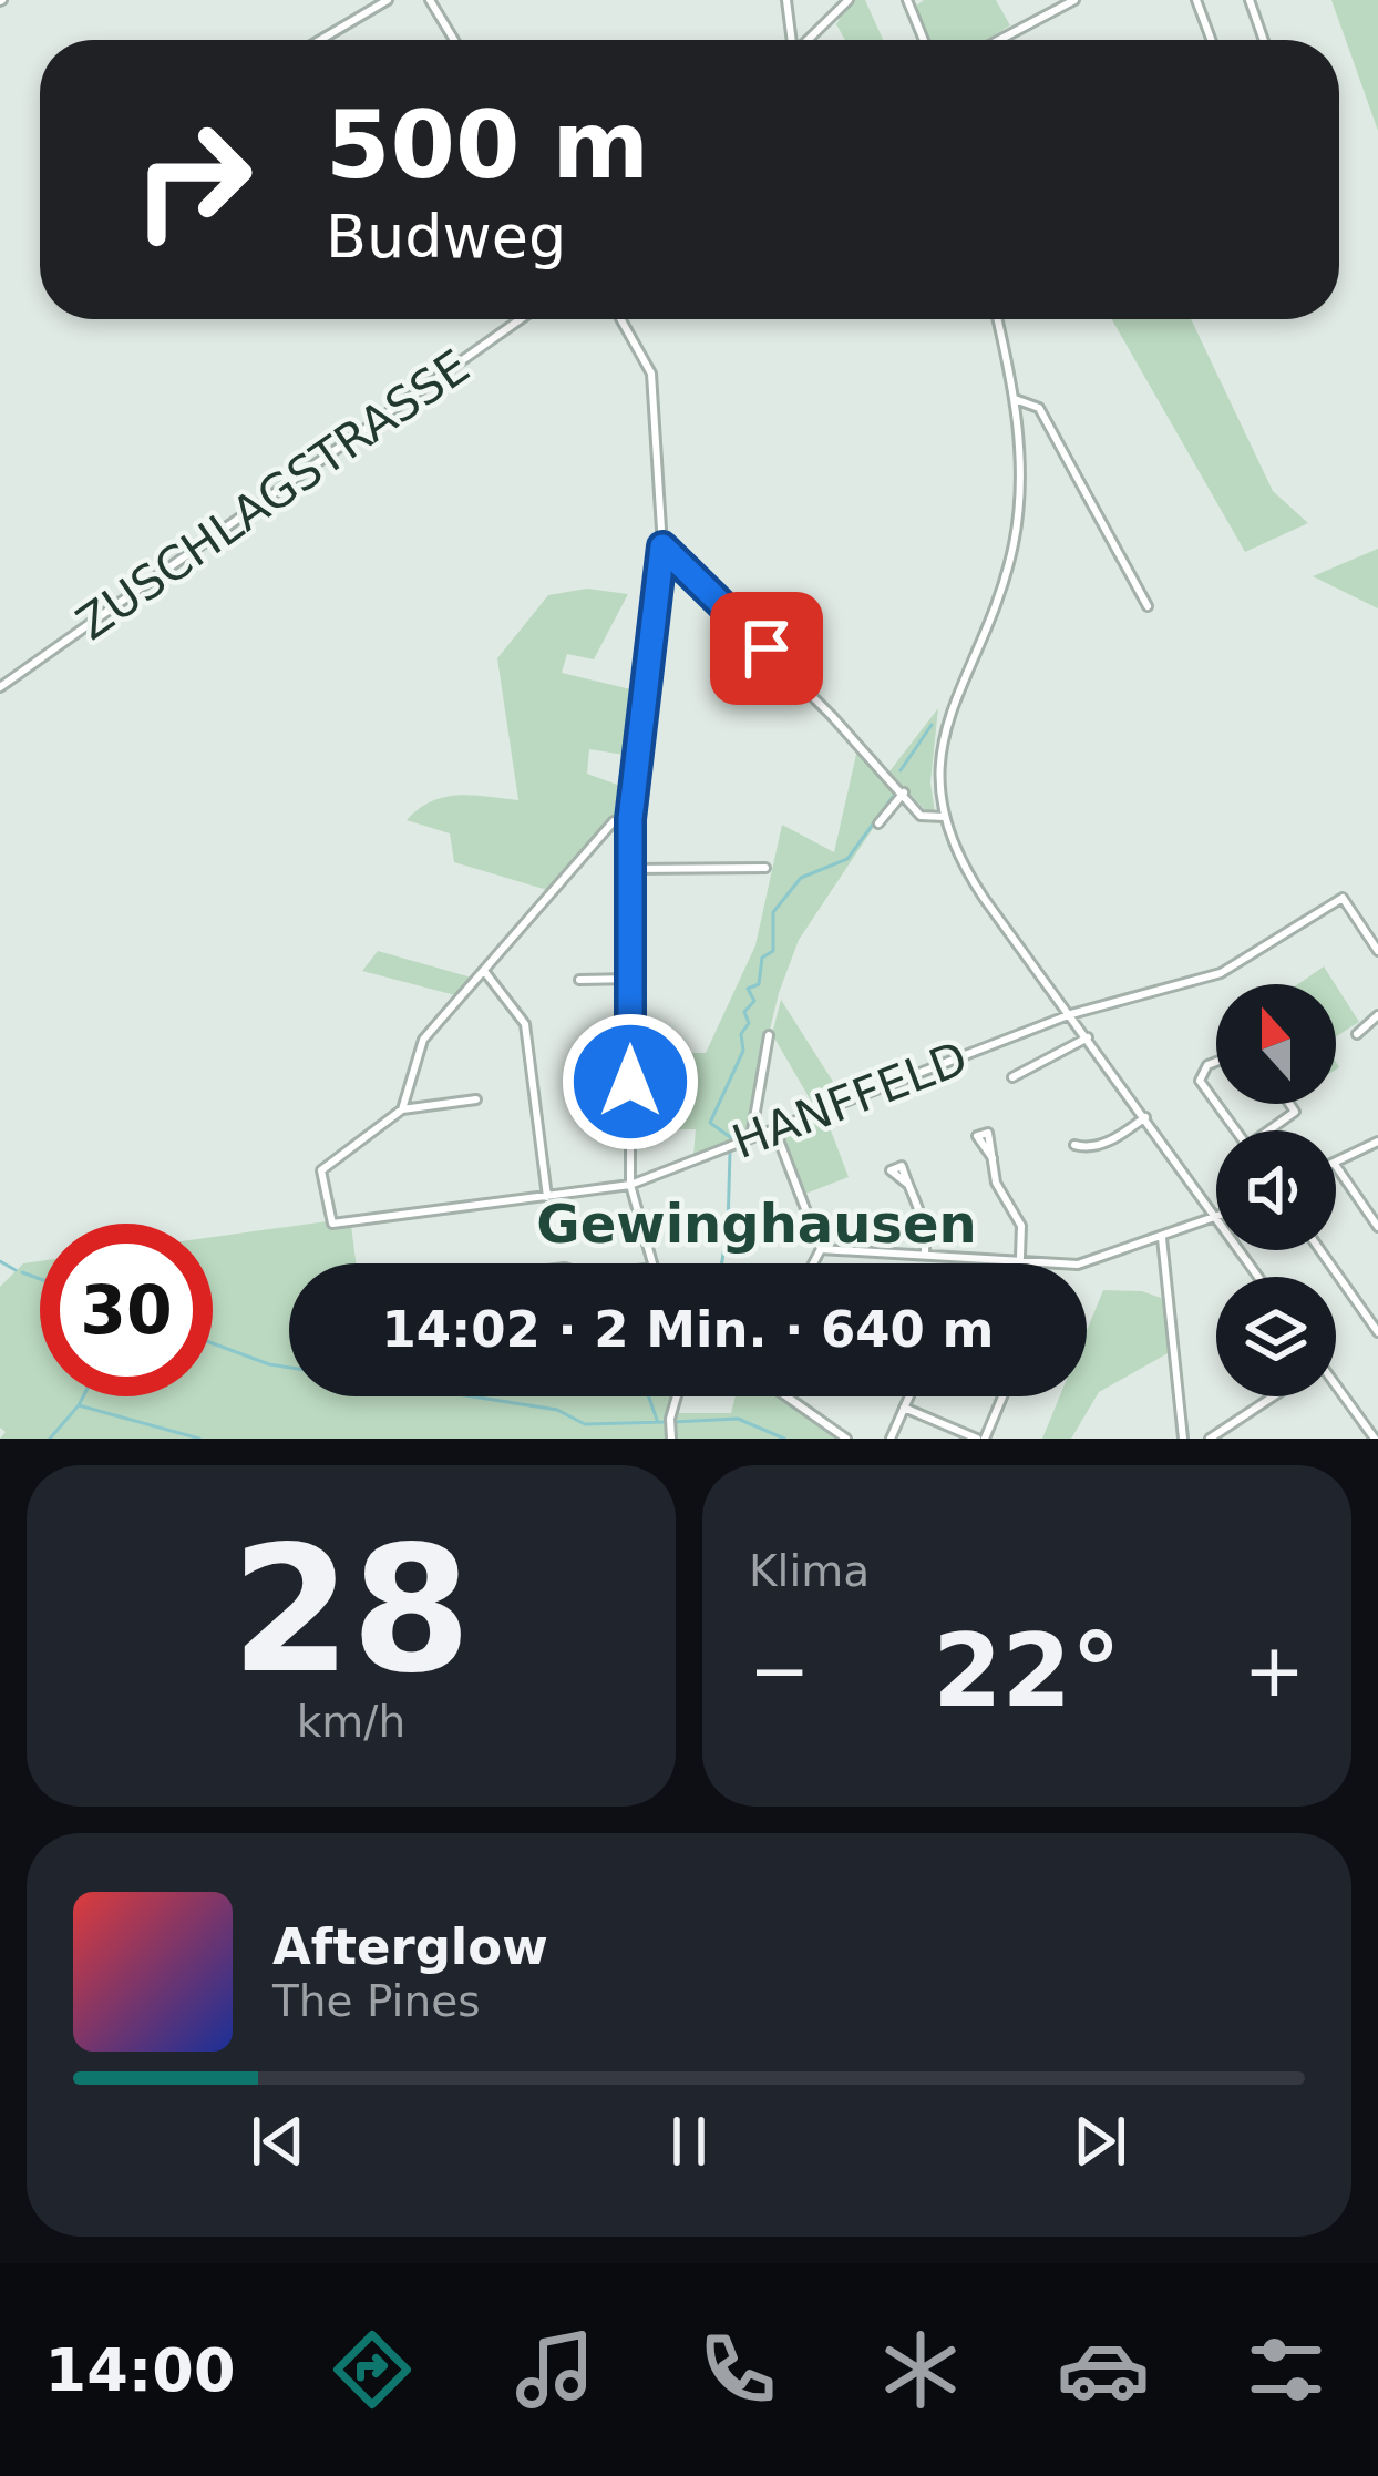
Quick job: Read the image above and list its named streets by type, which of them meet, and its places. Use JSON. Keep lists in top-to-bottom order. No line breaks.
{"streets":{"street":["ZUSCHLAGSTRASSE","HANFFELD"]},"districts":["Gewinghausen"],"north":"top","page":{"turn":["500 m","Budweg"],"limit":"30","trip":"14:02 · 2 Min. · 640 m","tile":[["28","km/h"],"Klima"],"heat":["−","22°","+"],"song":["Afterglow","The Pines"],"tabs":"14:00"}}
